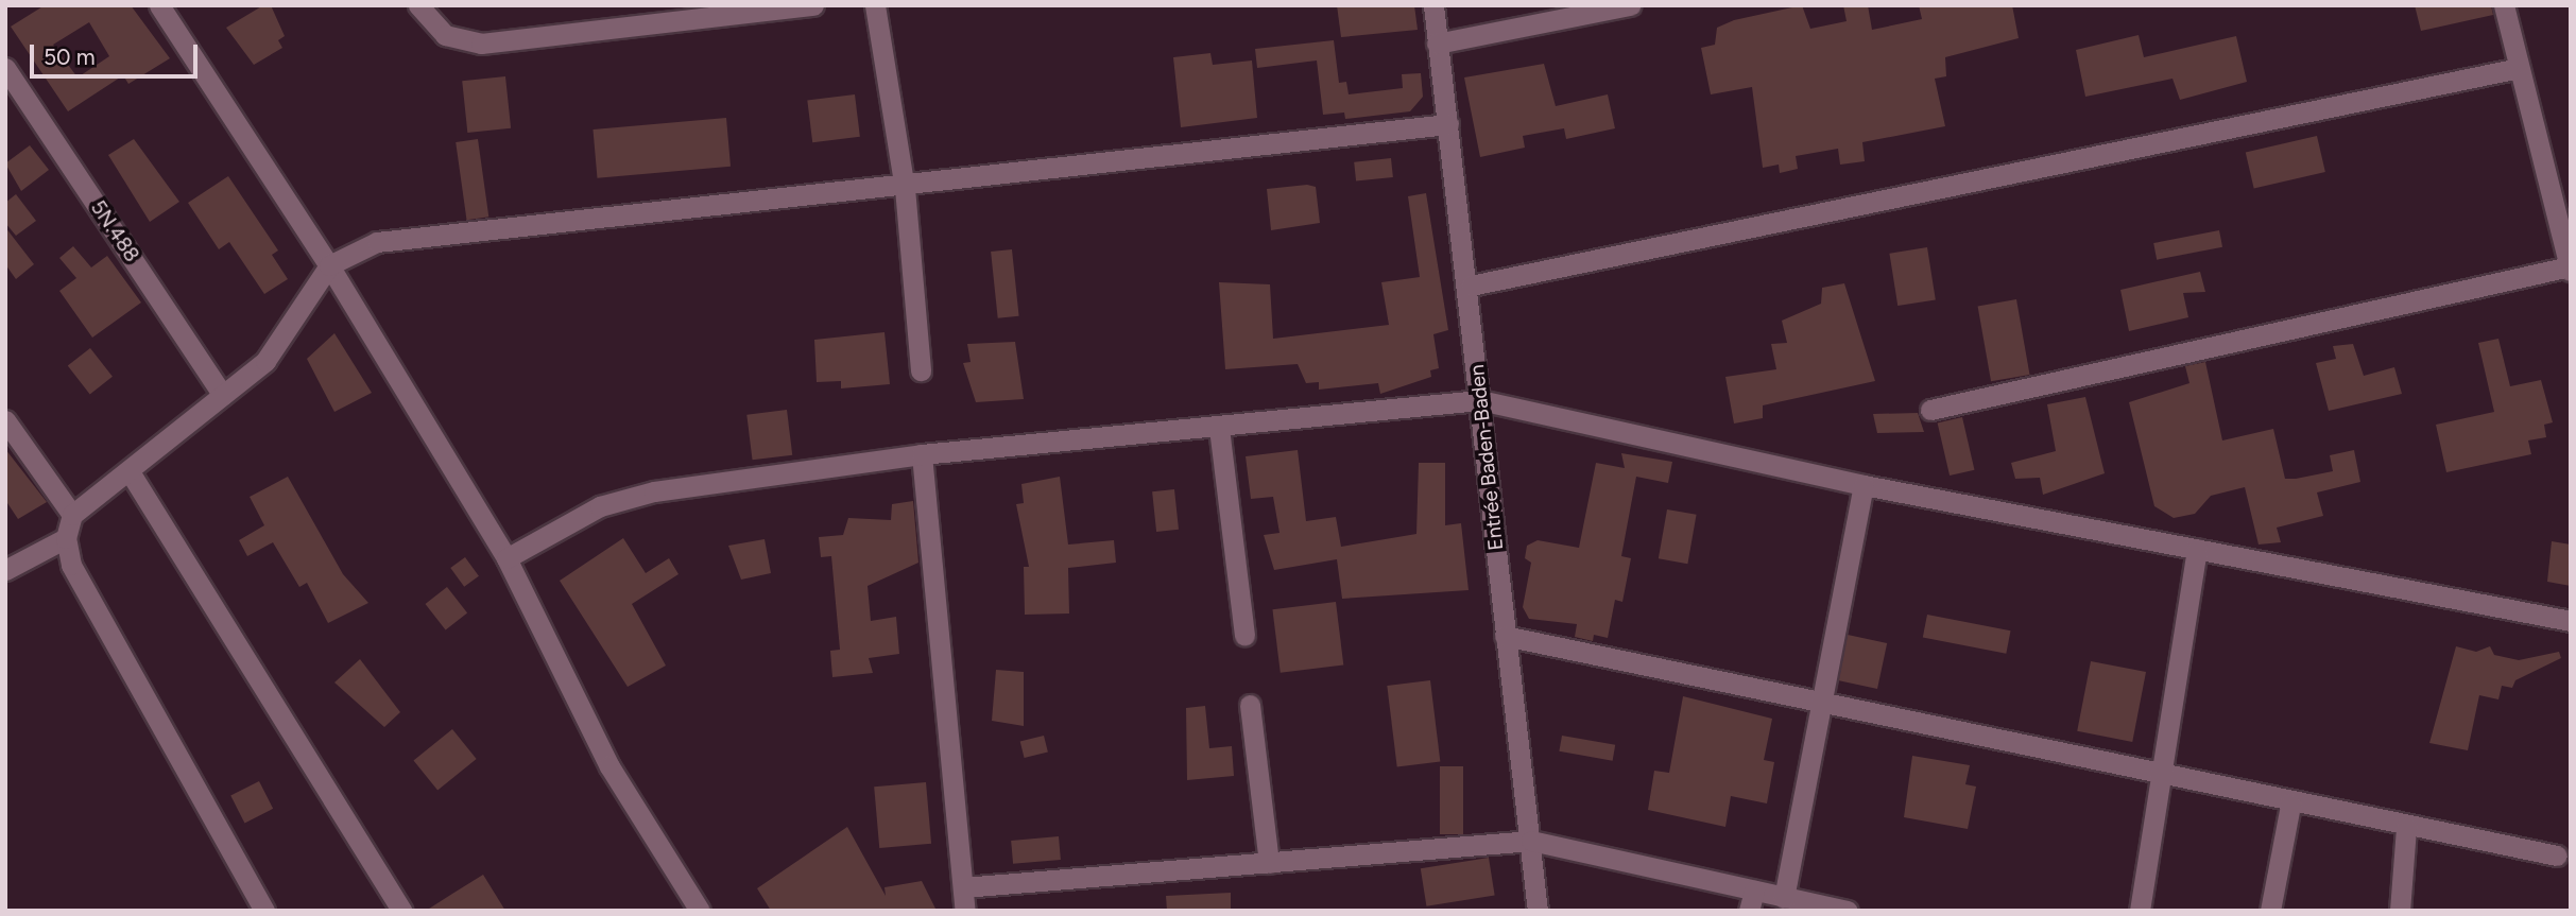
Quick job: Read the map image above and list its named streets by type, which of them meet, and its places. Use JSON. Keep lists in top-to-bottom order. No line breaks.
{"streets":{"street":["5N.488","Entrée Baden-Baden"]},"scale_bar":"50 m"}
